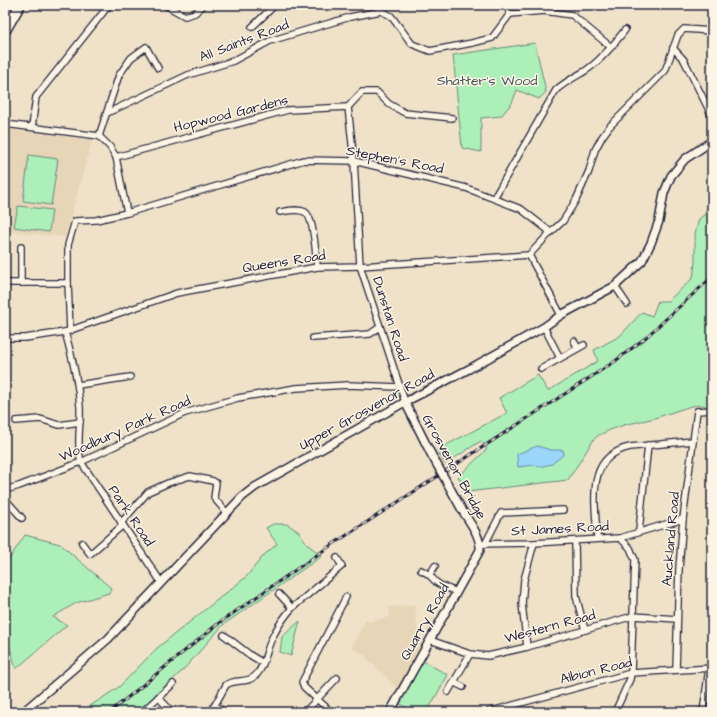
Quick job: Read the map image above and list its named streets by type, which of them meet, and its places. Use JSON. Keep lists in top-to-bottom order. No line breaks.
{"streets":{"street":["All Saints Road","Hopwood Gardens","Stephen's Road","Queens Road","Dunstan Road","Upper Grosvenor Road","Woodbury Park Road","Grosvenor Bridge","Park Road","St James Road","Auckland Road","Quarry Road","Western Road","Albion Road"]},"crossings":[["Stephen's Road","Dunstan Road"],["Queens Road","Dunstan Road"],["Dunstan Road","Upper Grosvenor Road"],["Dunstan Road","Woodbury Park Road"],["Dunstan Road","Grosvenor Bridge"],["Upper Grosvenor Road","Grosvenor Bridge"],["Upper Grosvenor Road","Park Road"],["Woodbury Park Road","Park Road"],["Grosvenor Bridge","St James Road"],["Grosvenor Bridge","Quarry Road"],["St James Road","Quarry Road"],["St James Road","Western Road"],["St James Road","Albion Road"],["Auckland Road","Western Road"],["Auckland Road","Albion Road"],["Quarry Road","Western Road"]],"parks":["Shatter's Wood"]}
